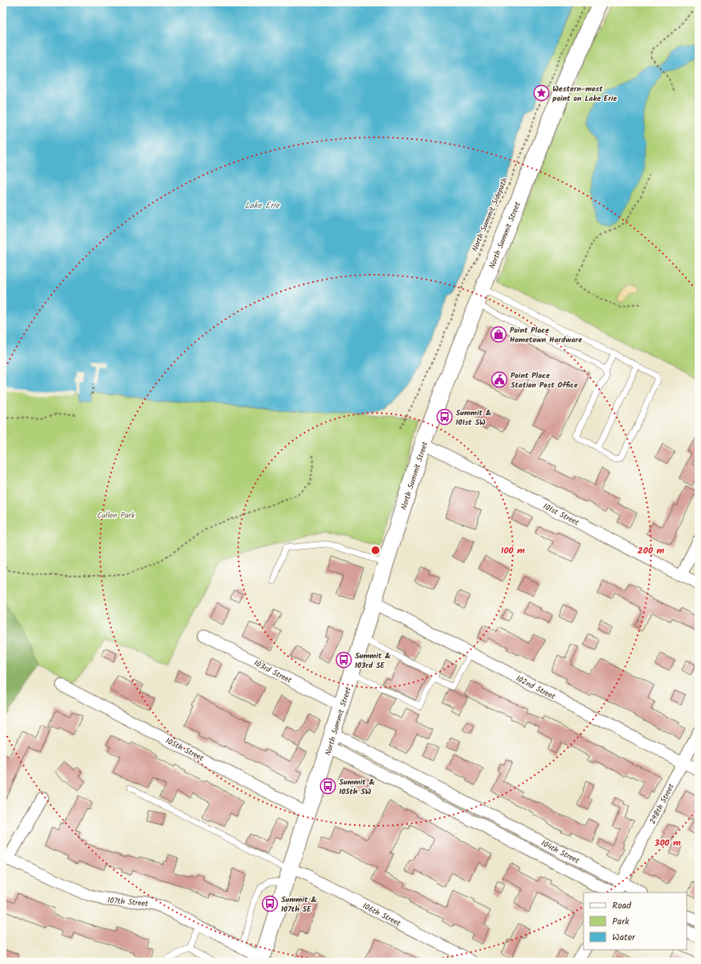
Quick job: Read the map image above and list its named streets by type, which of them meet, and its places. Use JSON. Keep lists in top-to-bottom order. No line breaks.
{"streets":{"main road":["North Summit Street"],"street":["101st Street","103rd Street","102nd Street","105th Street","298th Street","104th Street","107th Street","106th Street"],"path":["North Summit Sidepath"]},"crossings":[["North Summit Street","101st Street"],["North Summit Street","103rd Street"],["North Summit Street","102nd Street"],["North Summit Street","105th Street"],["North Summit Street","104th Street"],["North Summit Street","107th Street"],["North Summit Street","106th Street"],["102nd Street","298th Street"],["298th Street","104th Street"]],"water":["Lake Erie"],"parks":["Cullen Park"],"places":{"place":["Western-most point on Lake Erie"],"shop":["Point Place Hometown Hardware"],"public building":["Point Place Station Post Office"],"bus stop":["Summit & 101st SW","Summit & 103rd SE","Summit & 105th SW","Summit & 107th SE"]},"legend":["Road","Park","Water"],"rings":["100 m","200 m","300 m"]}
